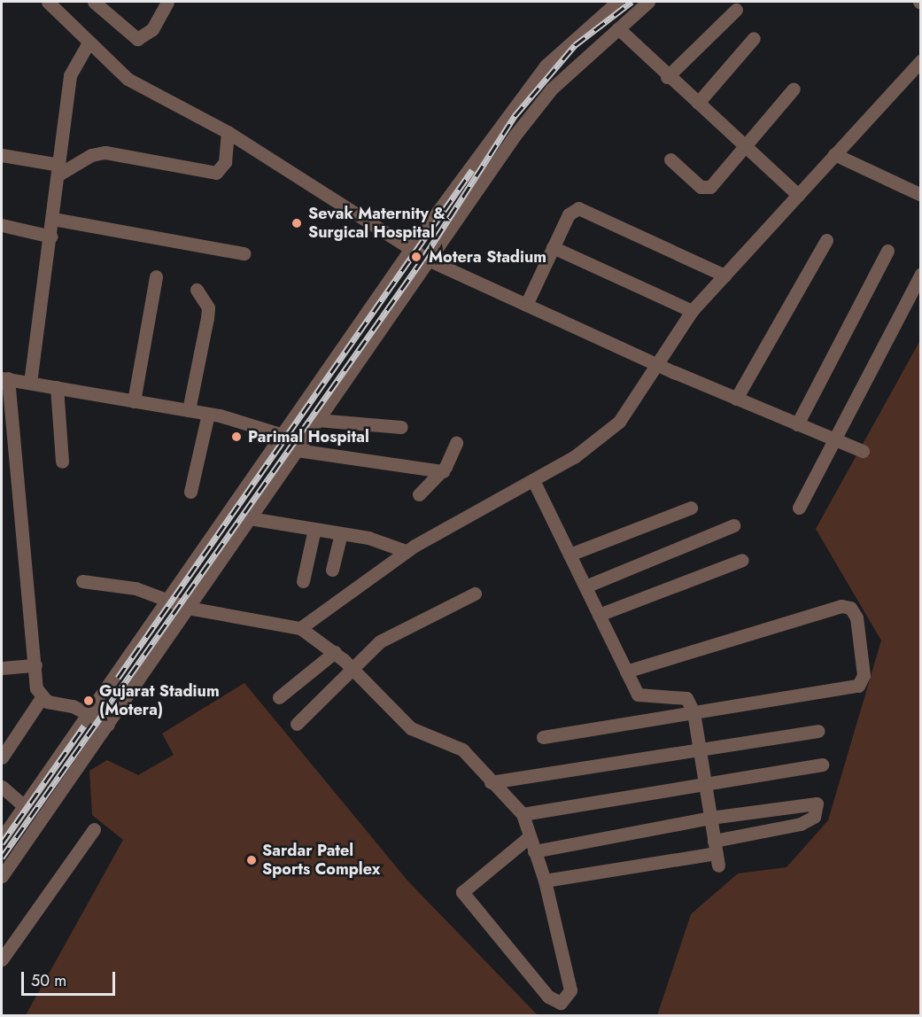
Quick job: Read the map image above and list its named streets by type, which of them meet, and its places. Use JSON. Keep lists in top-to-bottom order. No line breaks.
{"places":["Sevak Maternity & Surgical Hospital","Motera Stadium","Parimal Hospital","Gujarat Stadium (Motera)","Sardar Patel Sports Complex"],"scale_bar":"50 m"}
